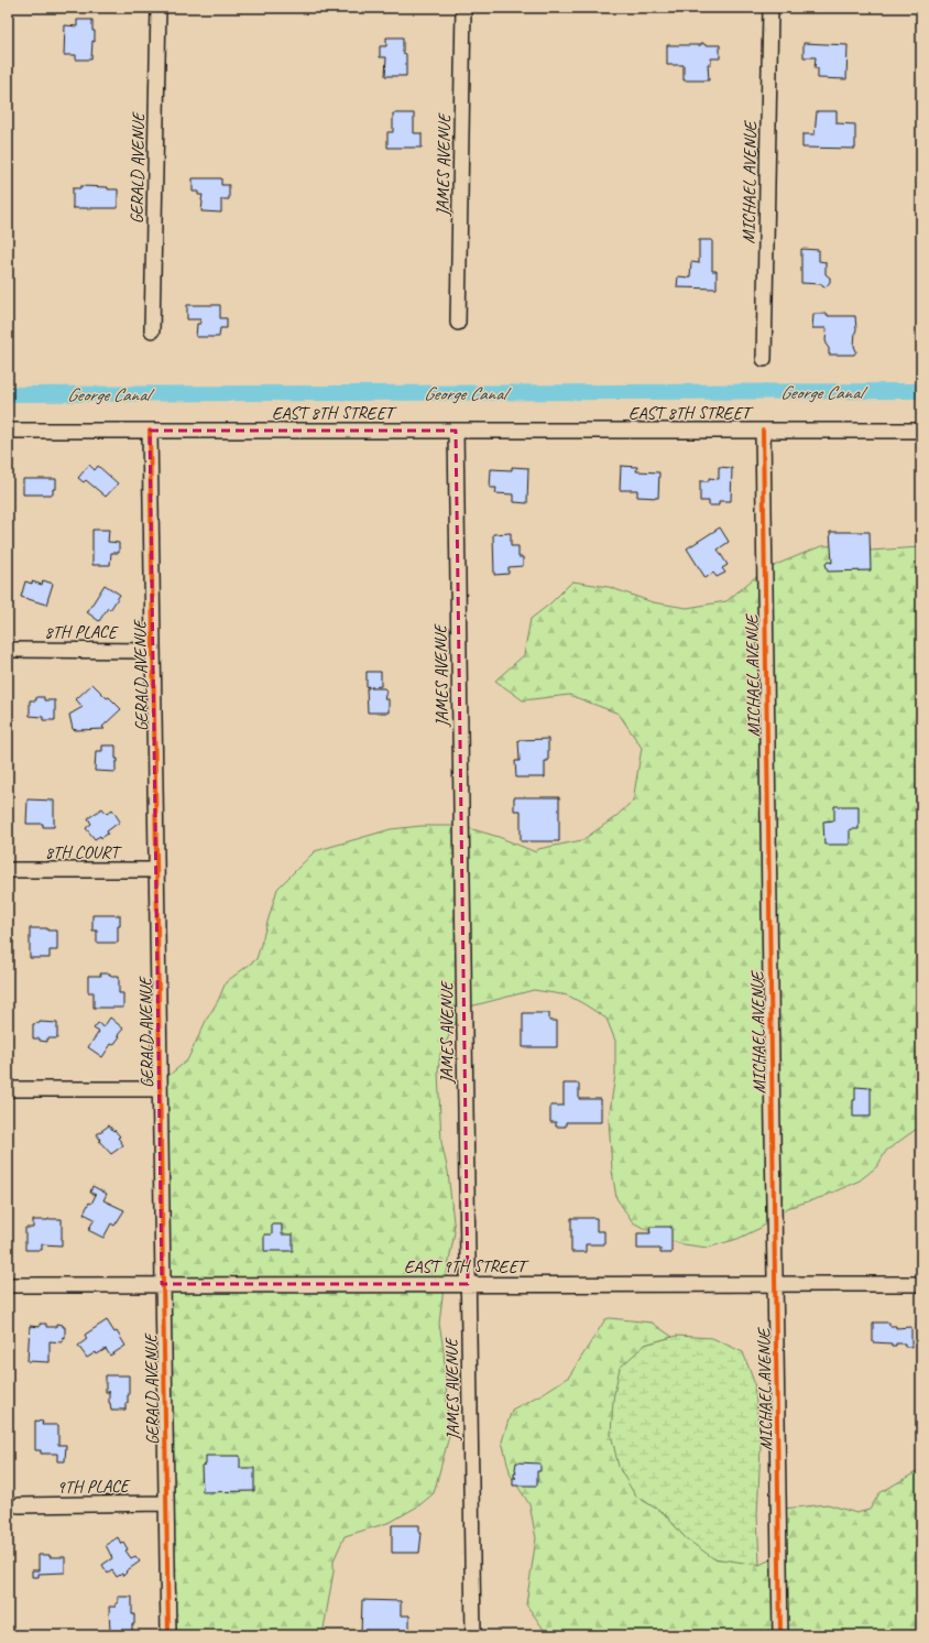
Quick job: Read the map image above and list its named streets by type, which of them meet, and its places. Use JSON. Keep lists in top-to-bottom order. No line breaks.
{"streets":{"street":["JAMES AVENUE","GERALD AVENUE","MICHAEL AVENUE","EAST 8TH STREET","8TH PLACE","8TH COURT","EAST 9TH STREET","9TH PLACE"]},"crossings":[["JAMES AVENUE","EAST 8TH STREET"],["JAMES AVENUE","EAST 9TH STREET"],["GERALD AVENUE","EAST 8TH STREET"],["GERALD AVENUE","8TH PLACE"],["GERALD AVENUE","8TH COURT"],["GERALD AVENUE","EAST 9TH STREET"],["GERALD AVENUE","9TH PLACE"],["MICHAEL AVENUE","EAST 8TH STREET"],["MICHAEL AVENUE","EAST 9TH STREET"]],"water":["George Canal"]}
